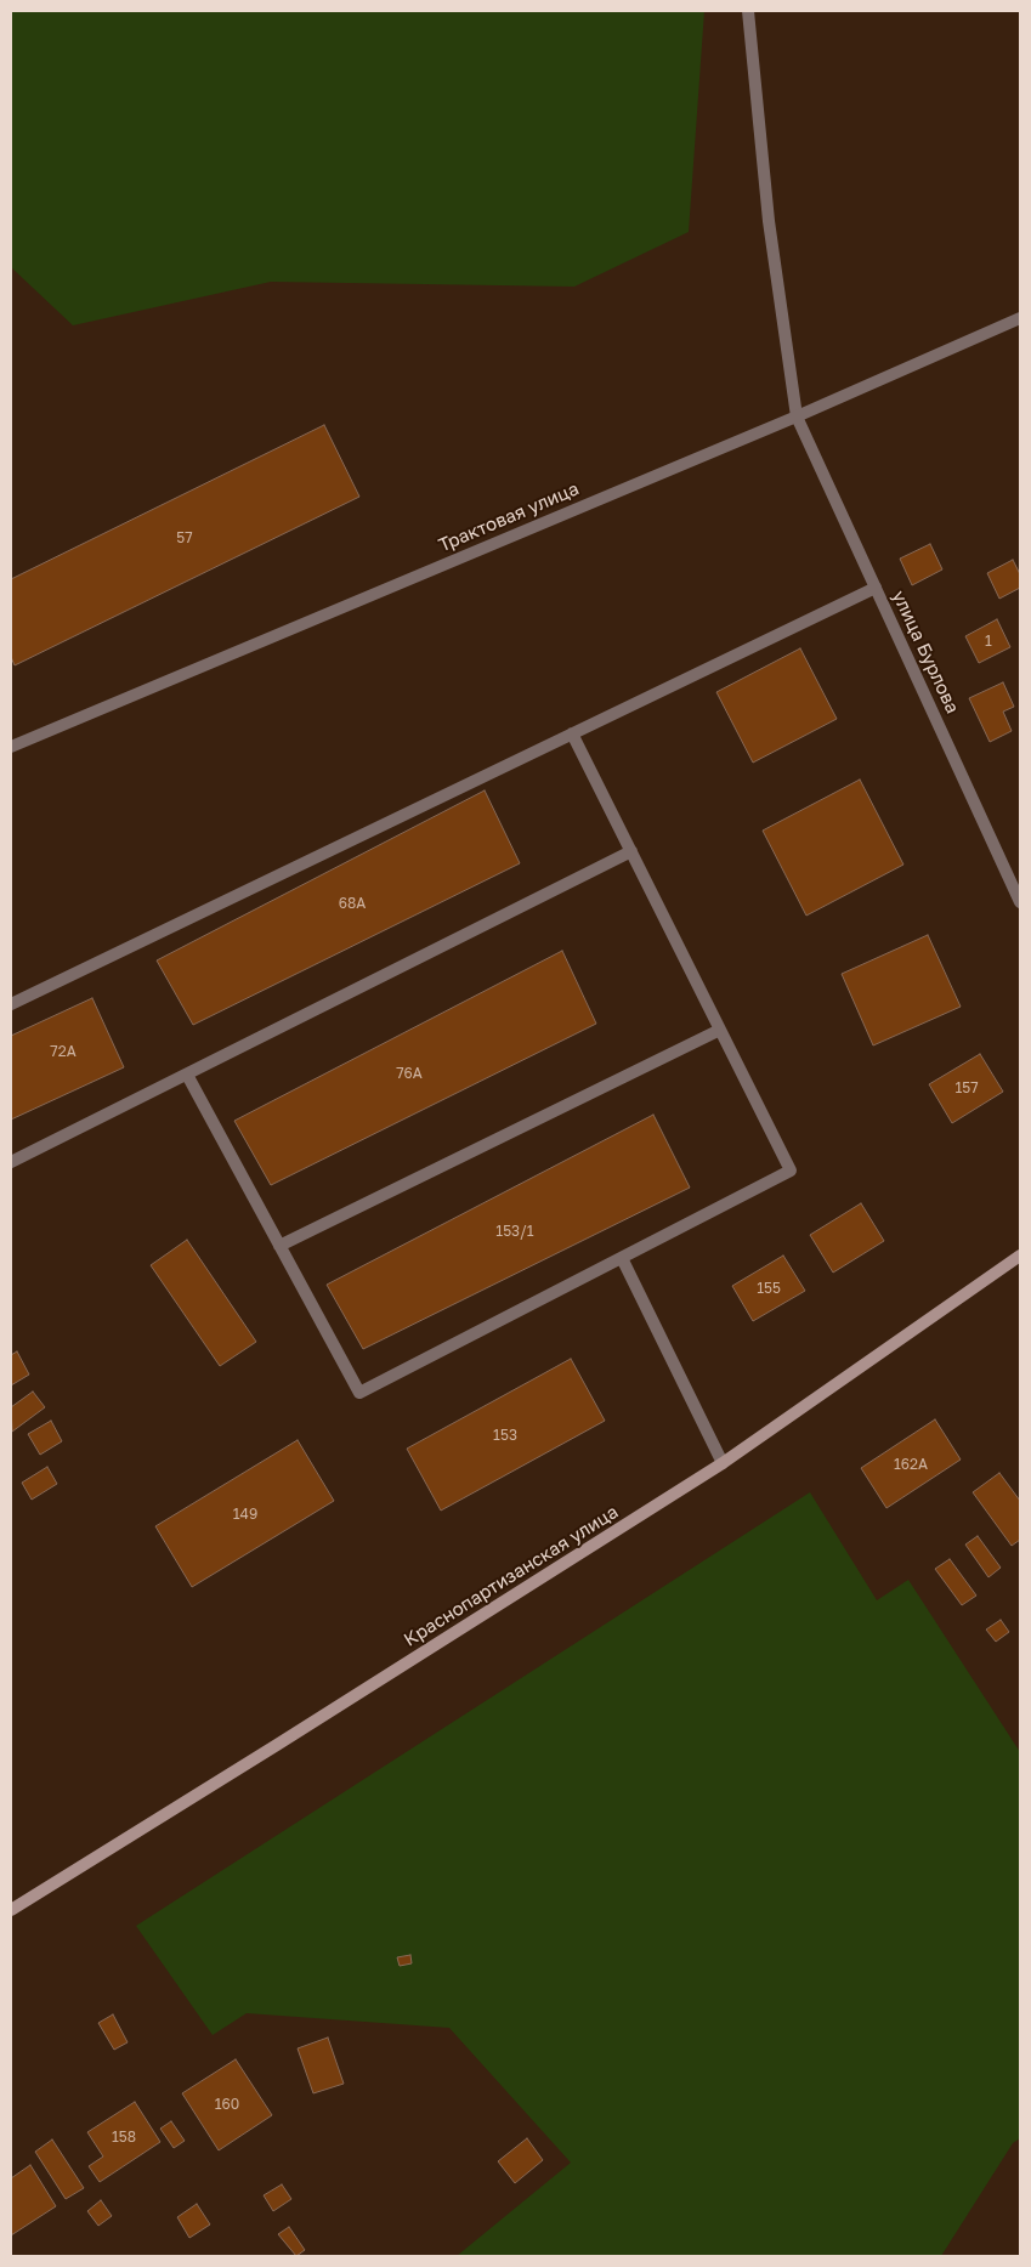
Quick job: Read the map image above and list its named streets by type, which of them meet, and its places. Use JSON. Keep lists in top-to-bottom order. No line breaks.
{"streets":{"street":["Трактовая улица","улица Бурлова","Краснопартизанская улица"]},"crossings":[["Трактовая улица","улица Бурлова"]],"house_numbers":["57","1","68А","72А","76А","157","153/1","155","153","162А","149","160","158"]}
